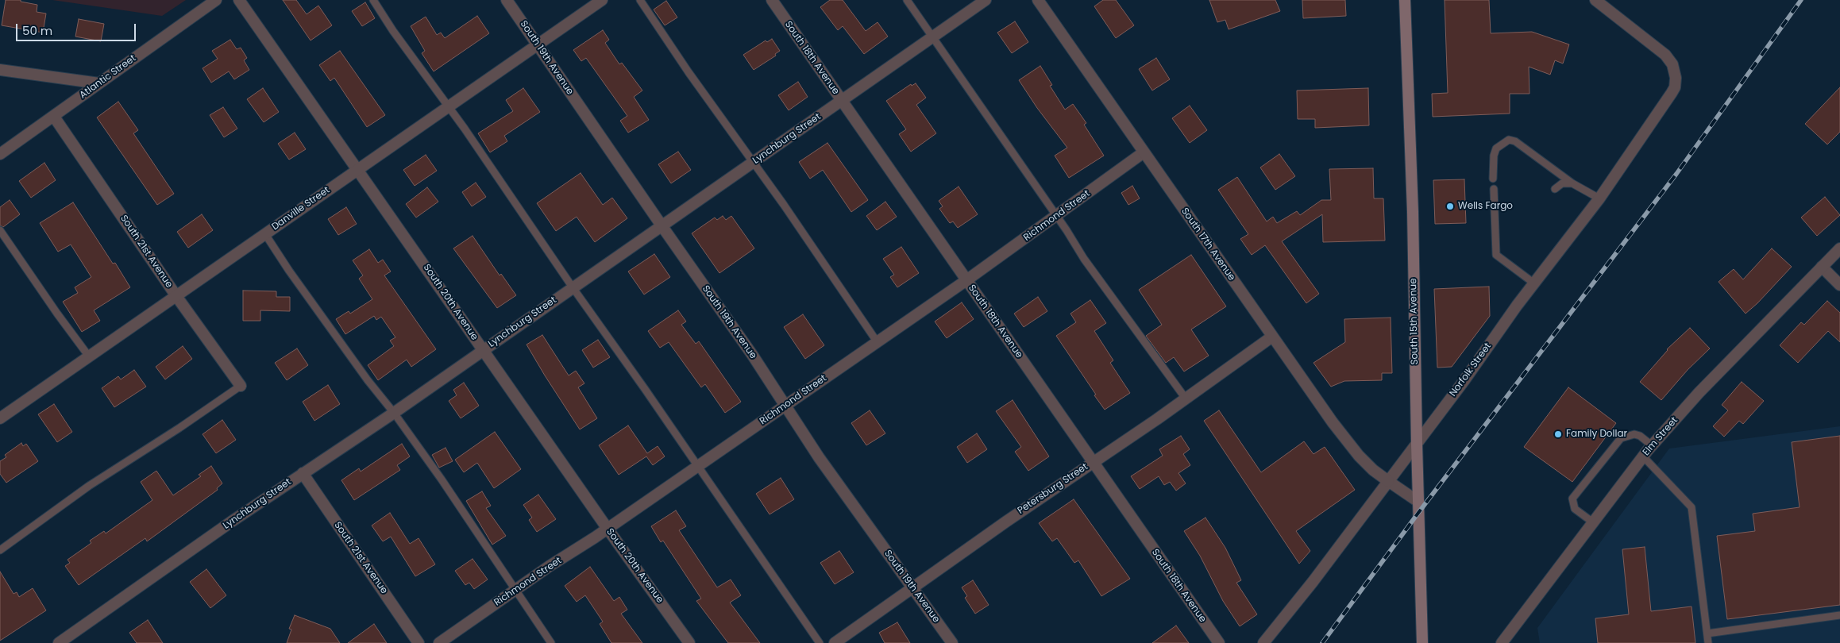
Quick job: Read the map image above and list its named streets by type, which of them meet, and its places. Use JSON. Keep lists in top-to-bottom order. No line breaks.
{"streets":{"main road":["South 15th Avenue"],"street":["South 19th Avenue","South 18th Avenue","Atlantic Street","Lynchburg Street","Danville Street","Richmond Street","South 17th Avenue","South 21st Avenue","South 20th Avenue","Norfolk Street","Elm Street","Petersburg Street"]},"crossings":[["South 19th Avenue","Lynchburg Street"],["South 19th Avenue","Danville Street"],["South 19th Avenue","Richmond Street"],["South 19th Avenue","Petersburg Street"],["South 18th Avenue","Lynchburg Street"],["South 18th Avenue","Richmond Street"],["South 18th Avenue","Petersburg Street"],["Atlantic Street","South 21st Avenue"],["Lynchburg Street","South 21st Avenue"],["Lynchburg Street","South 20th Avenue"],["Danville Street","South 21st Avenue"],["Danville Street","South 20th Avenue"],["Richmond Street","South 17th Avenue"],["Richmond Street","South 20th Avenue"],["South 17th Avenue","South 15th Avenue"],["South 17th Avenue","Norfolk Street"],["South 17th Avenue","Petersburg Street"],["South 15th Avenue","Norfolk Street"]],"places":["Wells Fargo","Family Dollar"],"scale_bar":"50 m"}
